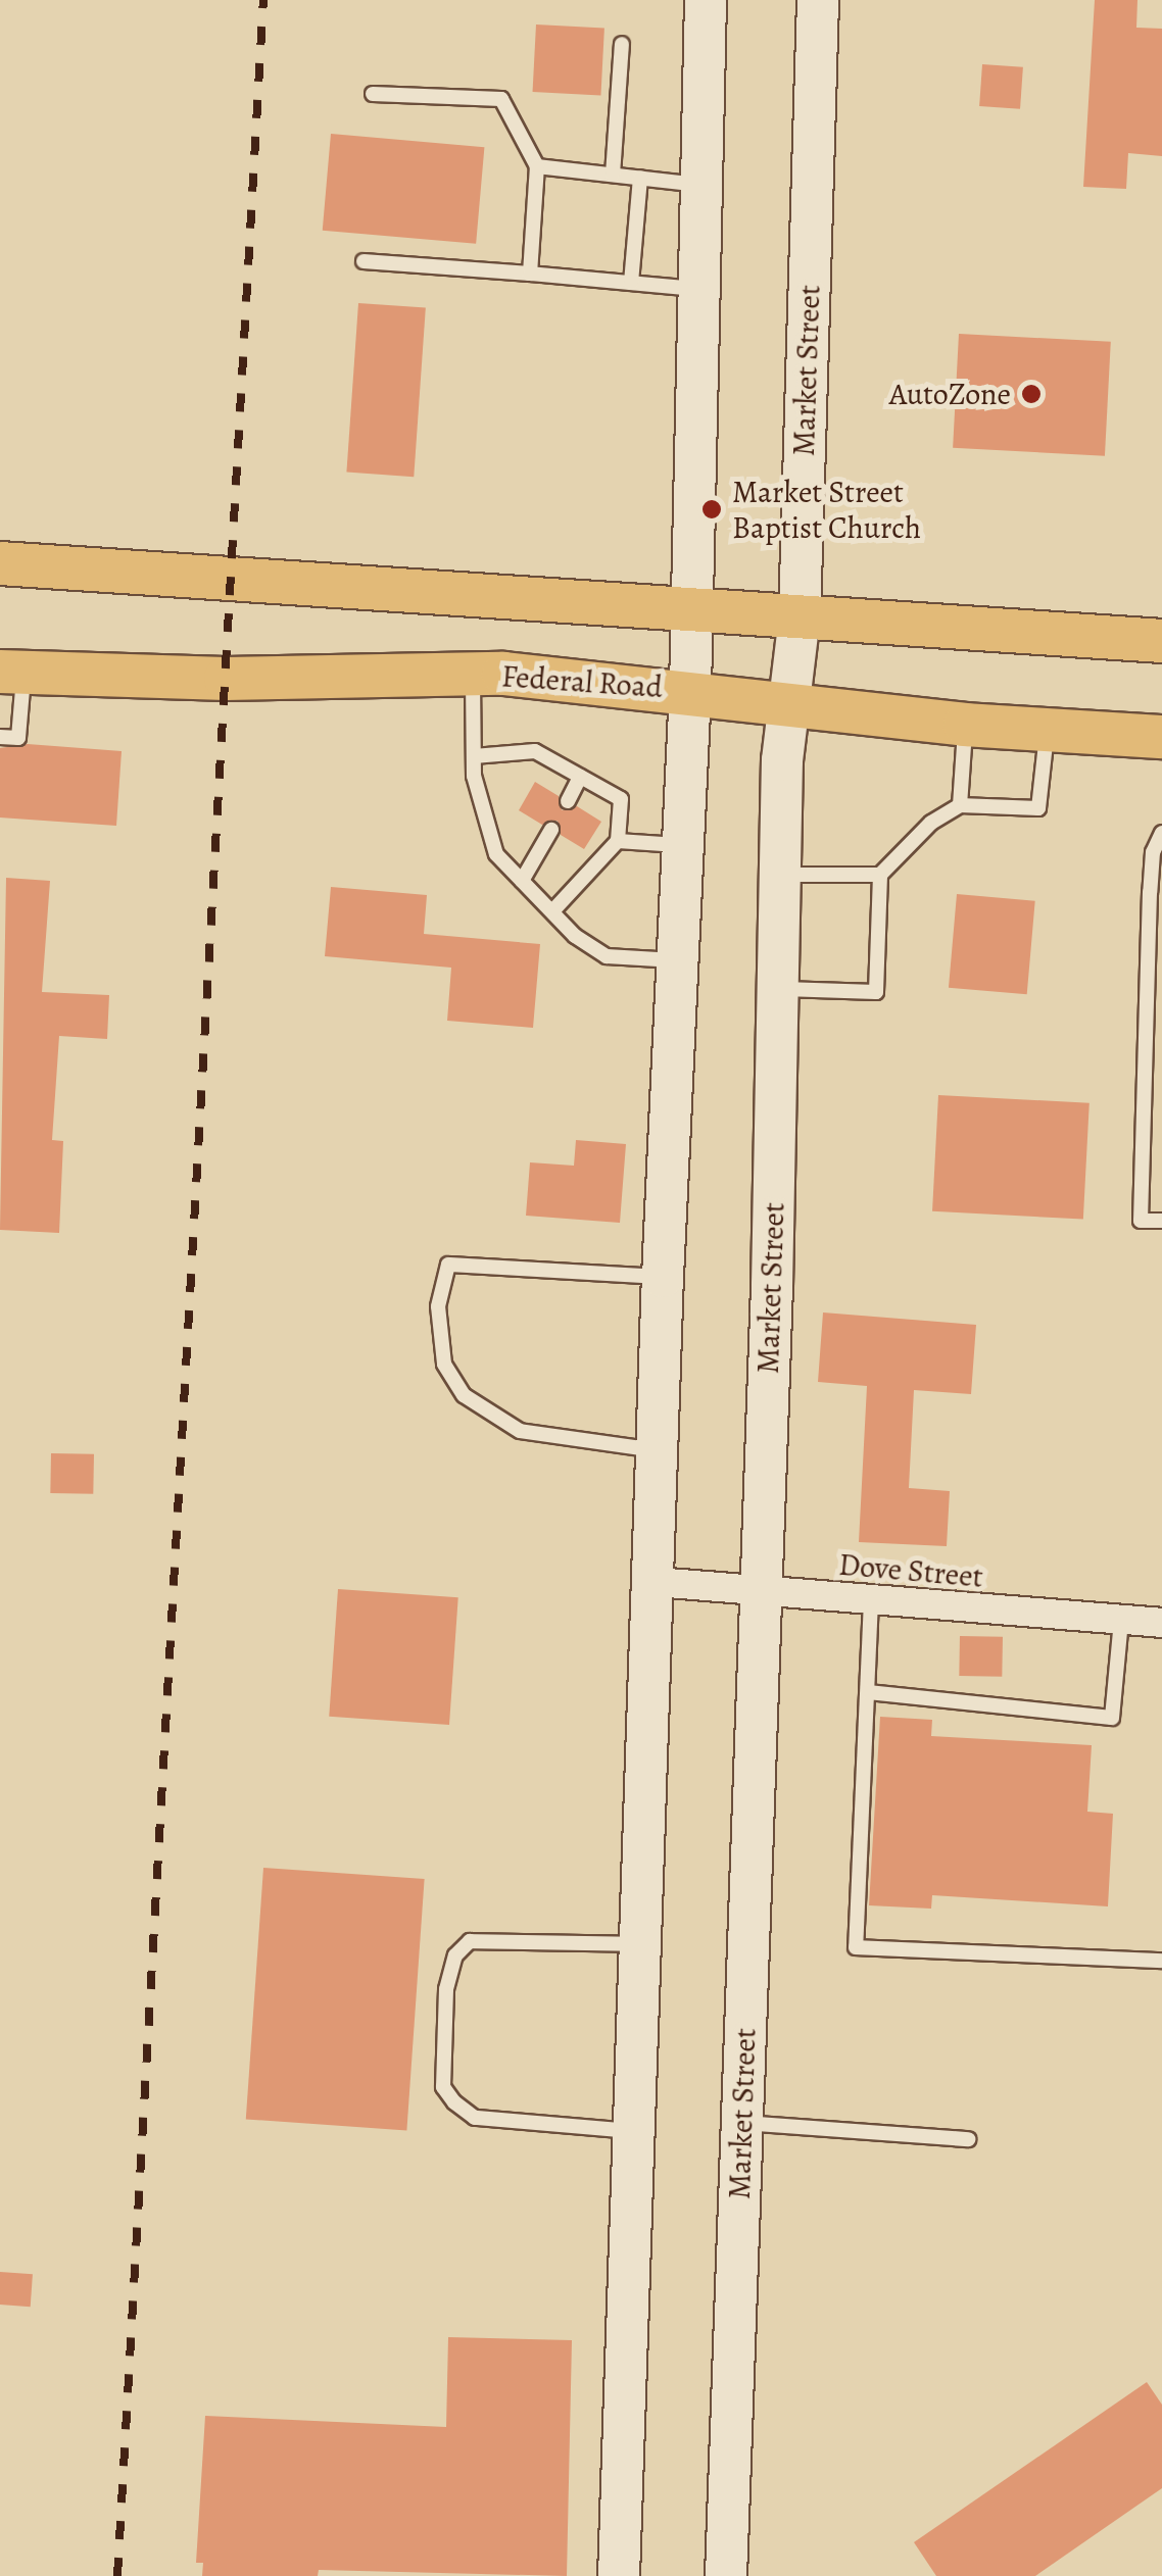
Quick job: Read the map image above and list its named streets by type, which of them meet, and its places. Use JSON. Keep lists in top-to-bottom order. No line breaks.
{"streets":{"main road":["Market Street","Federal Road"],"street":["Dove Street"]},"crossings":[["Market Street","Federal Road"],["Market Street","Dove Street"]],"places":["AutoZone","Market Street Baptist Church"]}
